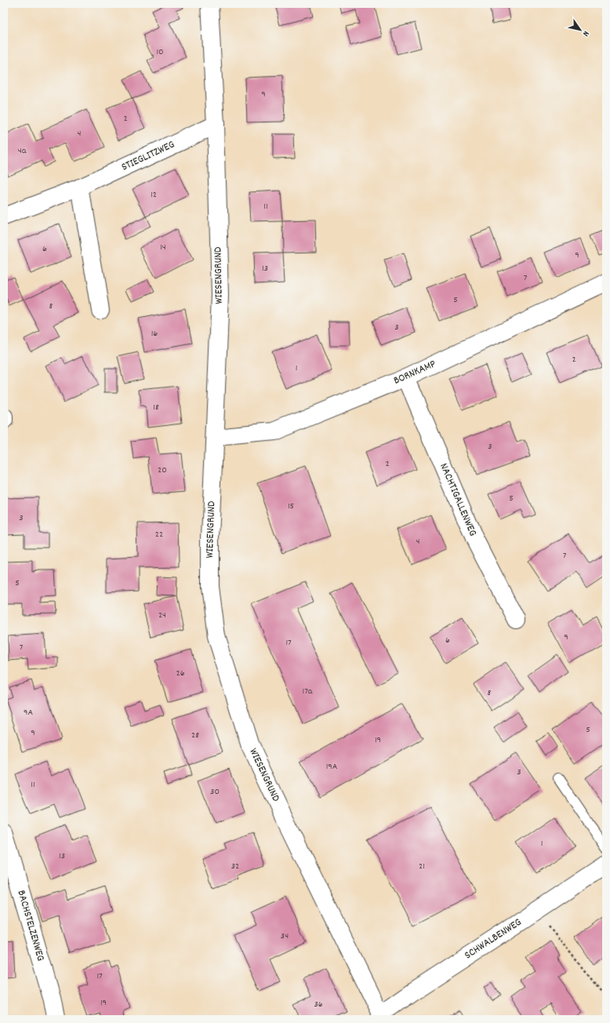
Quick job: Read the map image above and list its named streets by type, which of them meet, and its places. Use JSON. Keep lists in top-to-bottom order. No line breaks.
{"streets":{"street":["STIEGLITZWEG","WIESENGRUND","BORNKAMP","NACHTIGALLENWEG","BACHSTELZENWEG","SCHWALBENWEG"]},"crossings":[["STIEGLITZWEG","WIESENGRUND"],["WIESENGRUND","BORNKAMP"],["WIESENGRUND","SCHWALBENWEG"],["BORNKAMP","NACHTIGALLENWEG"]],"house_numbers":["10","9","2","4","4a","12","11","14","6","9","13","7","5","8","3","16","2","1","18","3","2","20","5","15","3","22","4","7","5","24","9","6","17","7","26","17a","8","9A","5","9","28","19","19A","3","11","30","1","13","32","21","34","17","19","36"],"north":"bottom right"}
